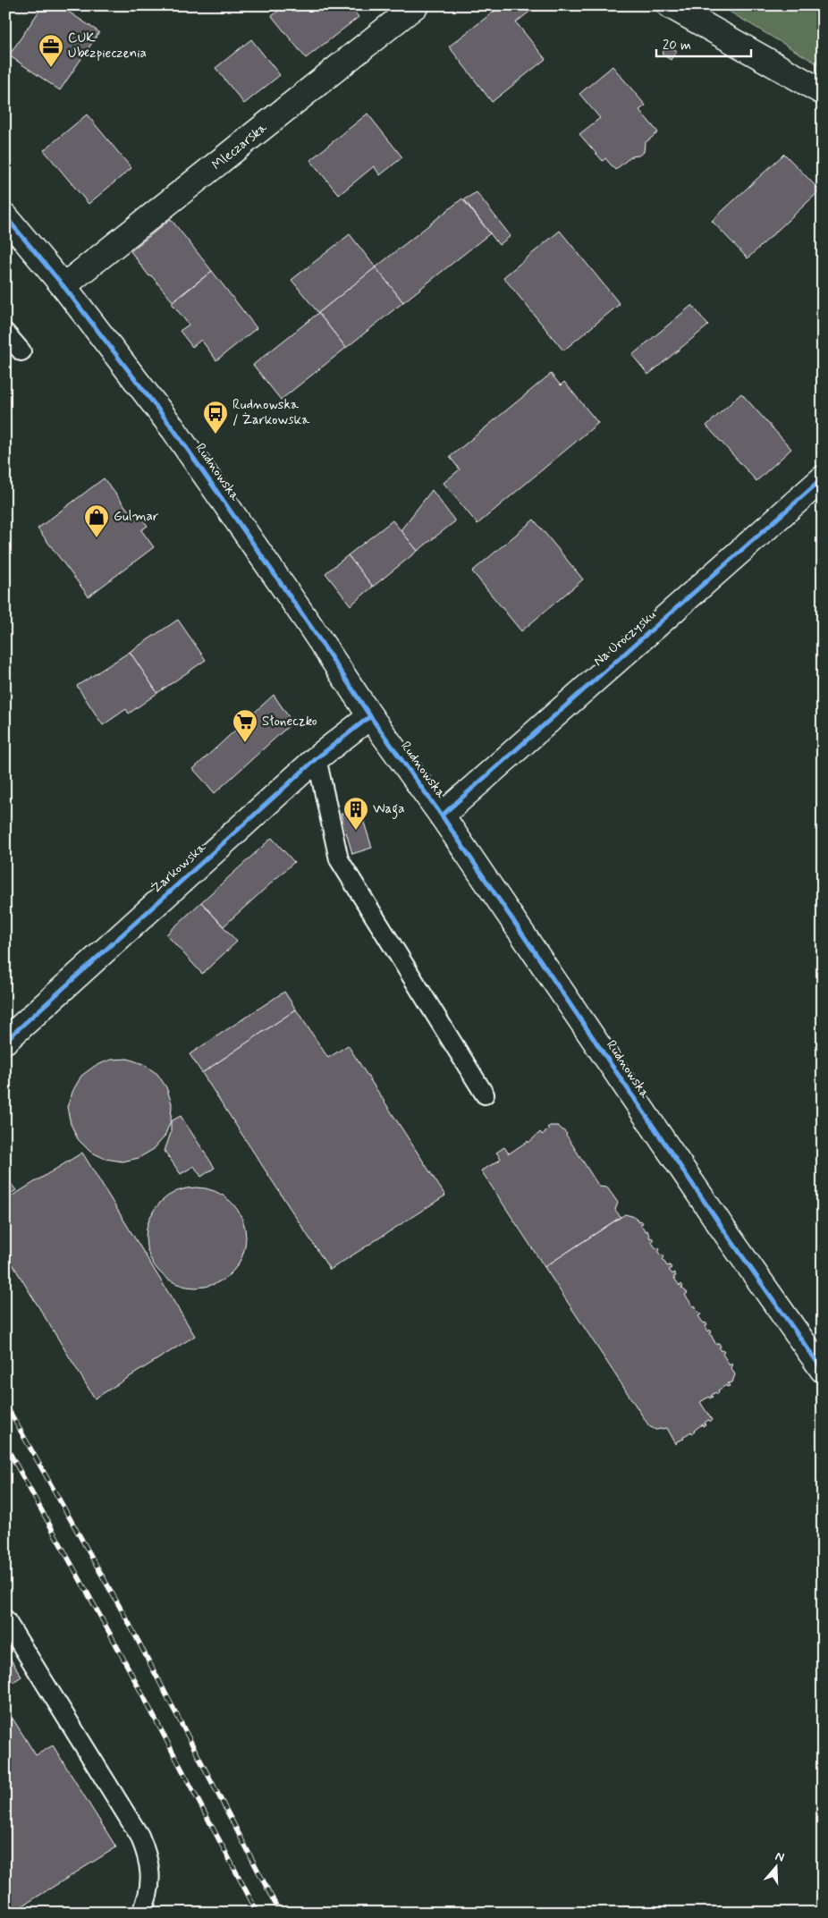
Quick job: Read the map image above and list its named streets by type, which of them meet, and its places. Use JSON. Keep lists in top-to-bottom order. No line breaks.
{"streets":{"street":["Mleczarska","Rudnowska","Na Uroczysku","Żarkowska"]},"crossings":[["Mleczarska","Rudnowska"],["Rudnowska","Na Uroczysku"],["Rudnowska","Żarkowska"]],"places":{"office":["CUK Ubezpieczenia"],"bus stop":["Rudnowska / Żarkowska"],"shop":["Gulmar"],"supermarket":["Słoneczko"],"building":["Waga"]},"scale_bar":"20 m","north":"top"}
